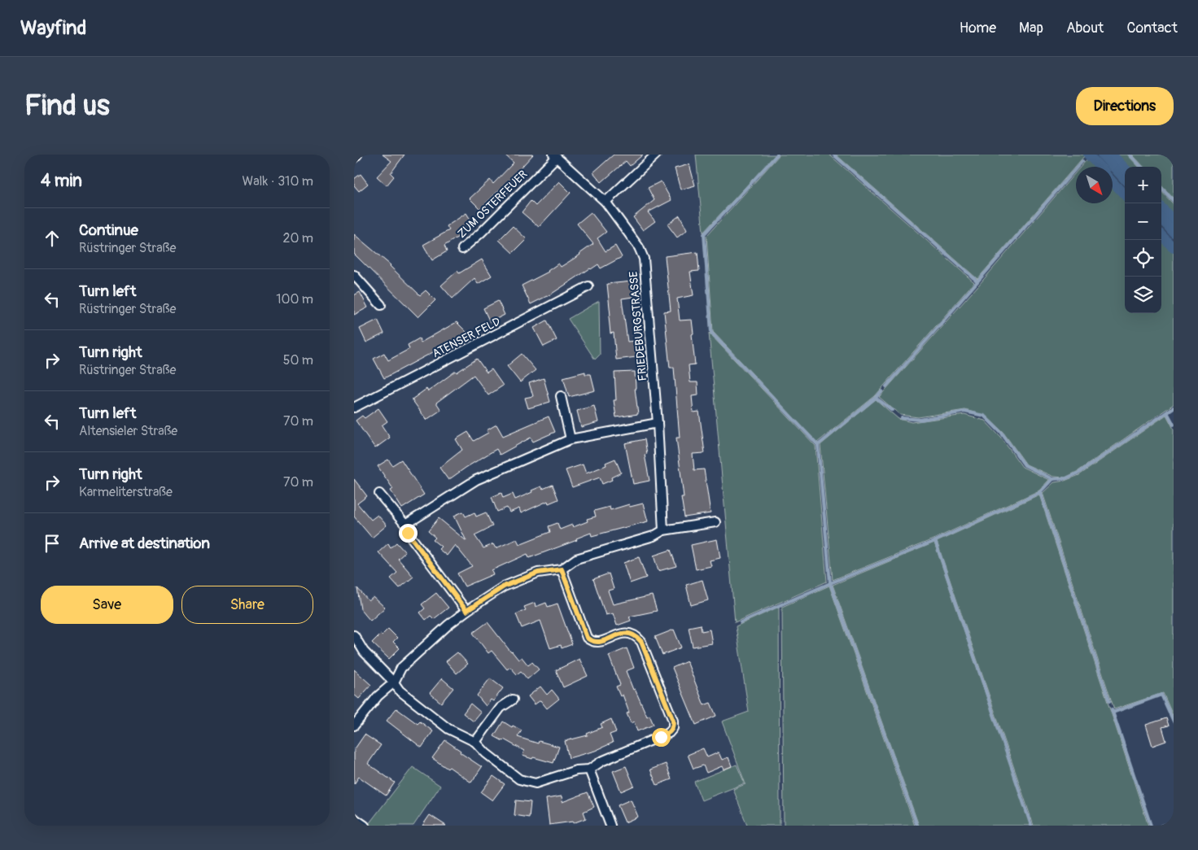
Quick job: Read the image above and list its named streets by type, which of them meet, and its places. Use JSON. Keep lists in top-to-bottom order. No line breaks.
{"streets":{"street":["ZUM OSTERFEUER","FRIEDEBURGSTRASSE","ATENSER FELD"]},"crossings":[["ZUM OSTERFEUER","FRIEDEBURGSTRASSE"]],"north":"bottom right","page":{"header":"Wayfind","nav":["Home","Map","About","Contact"],"buttons":["Directions",["Save","Share"]],"title":"Find us","heading":["4 min","Walk · 310 m"],"map_buttons":["+","−"],"list":[["Continue","Rüstringer Straße","20 m"],["Turn left","Rüstringer Straße","100 m"],["Turn right","Rüstringer Straße","50 m"],["Turn left","Altensieler Straße","70 m"],["Turn right","Karmeliterstraße","70 m"],"Arrive at destination"]}}
